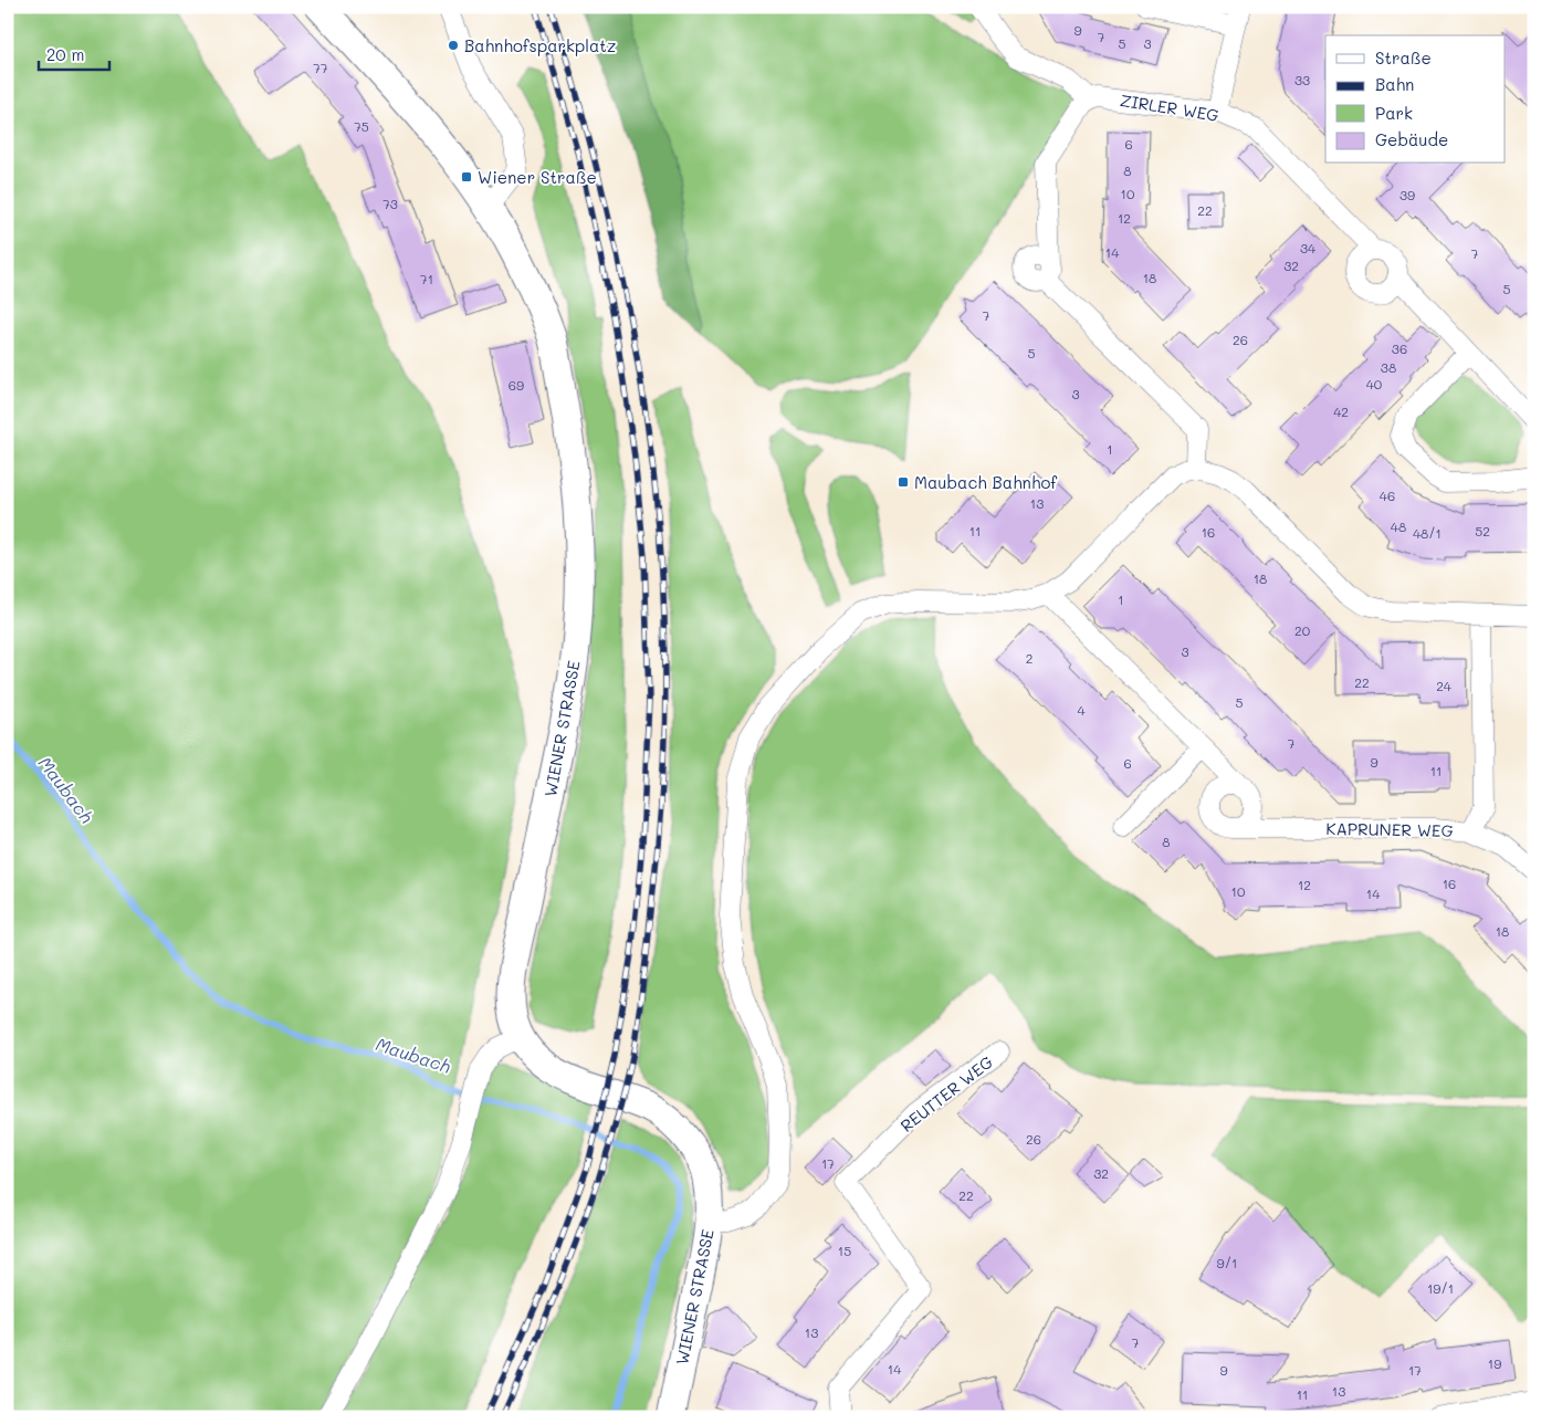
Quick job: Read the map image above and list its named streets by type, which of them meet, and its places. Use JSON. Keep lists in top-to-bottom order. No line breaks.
{"streets":{"street":["ZIRLER WEG","WIENER STRASSE","KAPRUNER WEG","REUTTER WEG"]},"water":["Maubach"],"places":{"other":["Bahnhofsparkplatz"],"transit":["Wiener Straße","Maubach Bahnhof"]},"house_numbers":["9","7","5","3","77","33","75","6","8","10","39","73","22","12","34","14","7","32","18","71","5","7","26","36","5","38","40","69","3","42","1","46","13","48","11","52","16","48/1","18","1","20","3","2","22","24","5","4","7","9","6","11","8","16","12","10","14","18","26","17","32","22","15","9/1","19/1","13","7","19","14","9","17","13","11"],"legend":["Straße","Bahn","Park","Gebäude"],"scale_bar":"20 m"}
